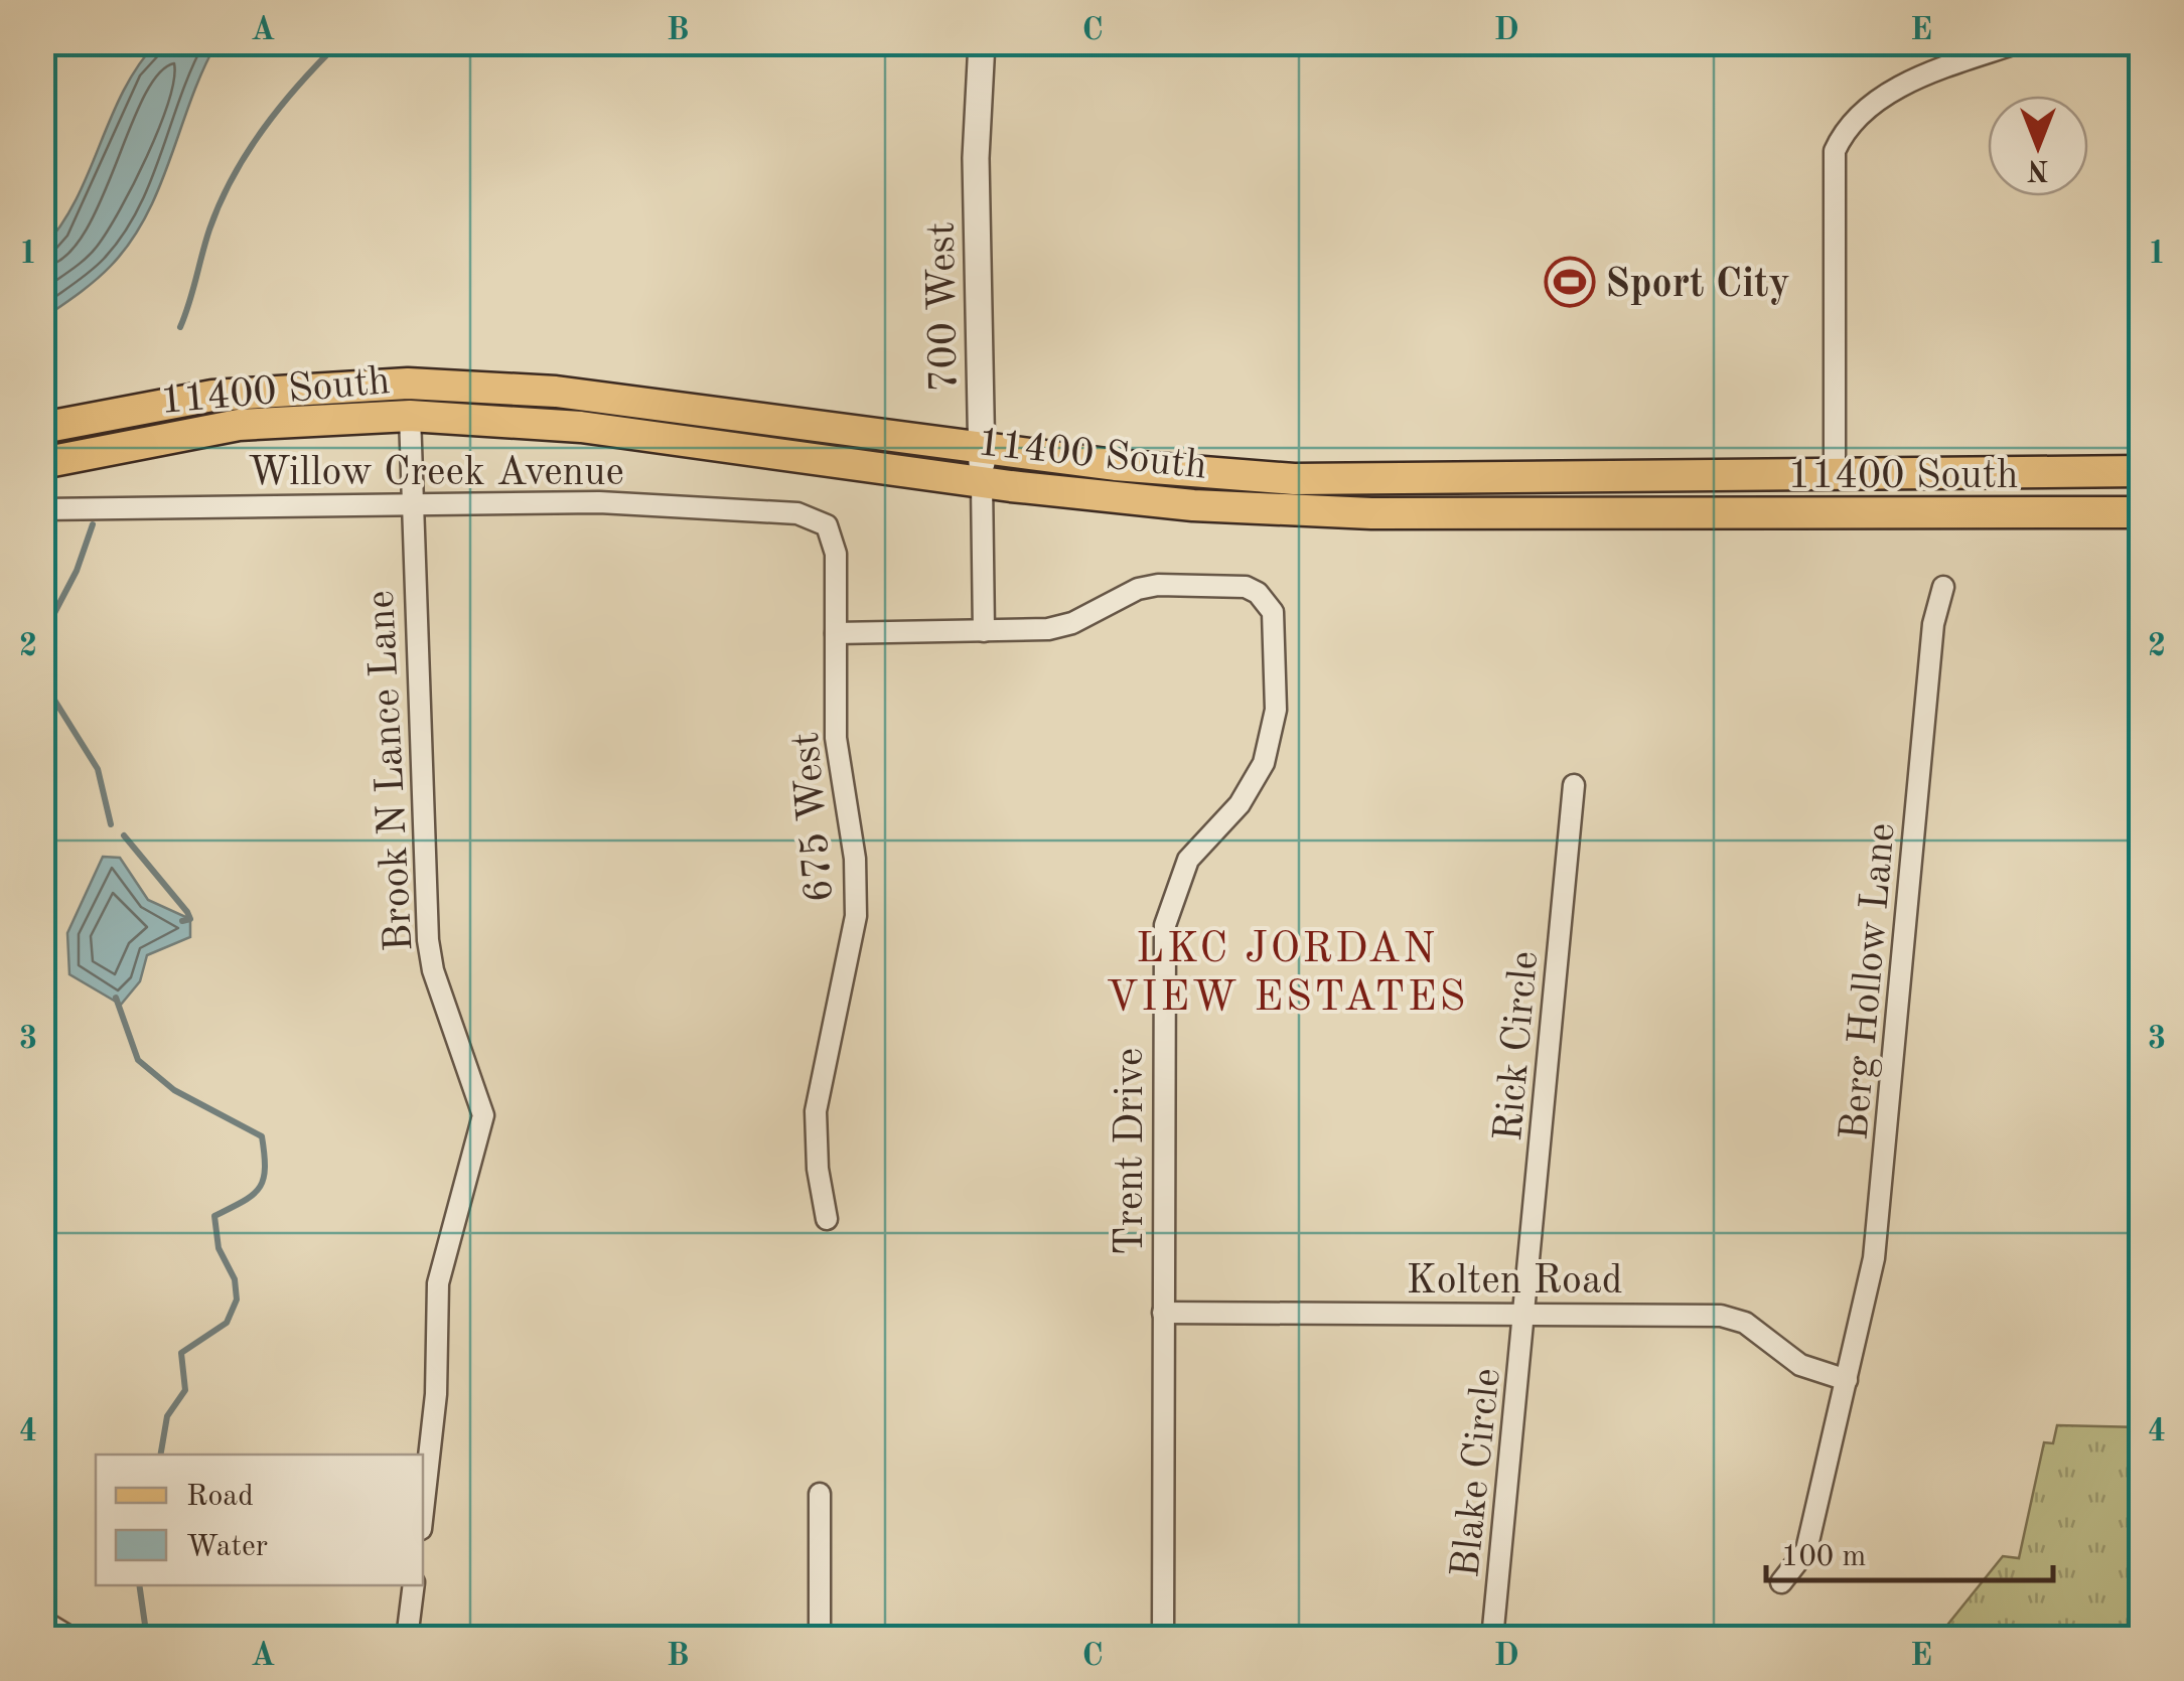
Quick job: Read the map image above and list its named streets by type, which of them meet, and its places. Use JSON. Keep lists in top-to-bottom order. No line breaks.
{"streets":{"main road":["11400 South"],"street":["700 West","Willow Creek Avenue","Brook N Lance Lane","675 West","Berg Hollow Lane","Rick Circle","Trent Drive","Kolten Road","Blake Circle"]},"crossings":[["700 West","11400 South"],["700 West","Trent Drive"],["11400 South","Brook N Lance Lane"],["Willow Creek Avenue","Brook N Lance Lane"],["Willow Creek Avenue","675 West"],["675 West","Trent Drive"],["Berg Hollow Lane","Kolten Road"],["Rick Circle","Kolten Road"],["Rick Circle","Blake Circle"],["Trent Drive","Kolten Road"],["Kolten Road","Blake Circle"]],"districts":["LKC JORDAN VIEW ESTATES"],"places":{"sports":["Sport City"]},"legend":["Road","Water"],"scale_bar":"100 m","north":"bottom","grid":{"columns":["A","B","C","D","E"],"rows":["1","2","3","4"]}}
